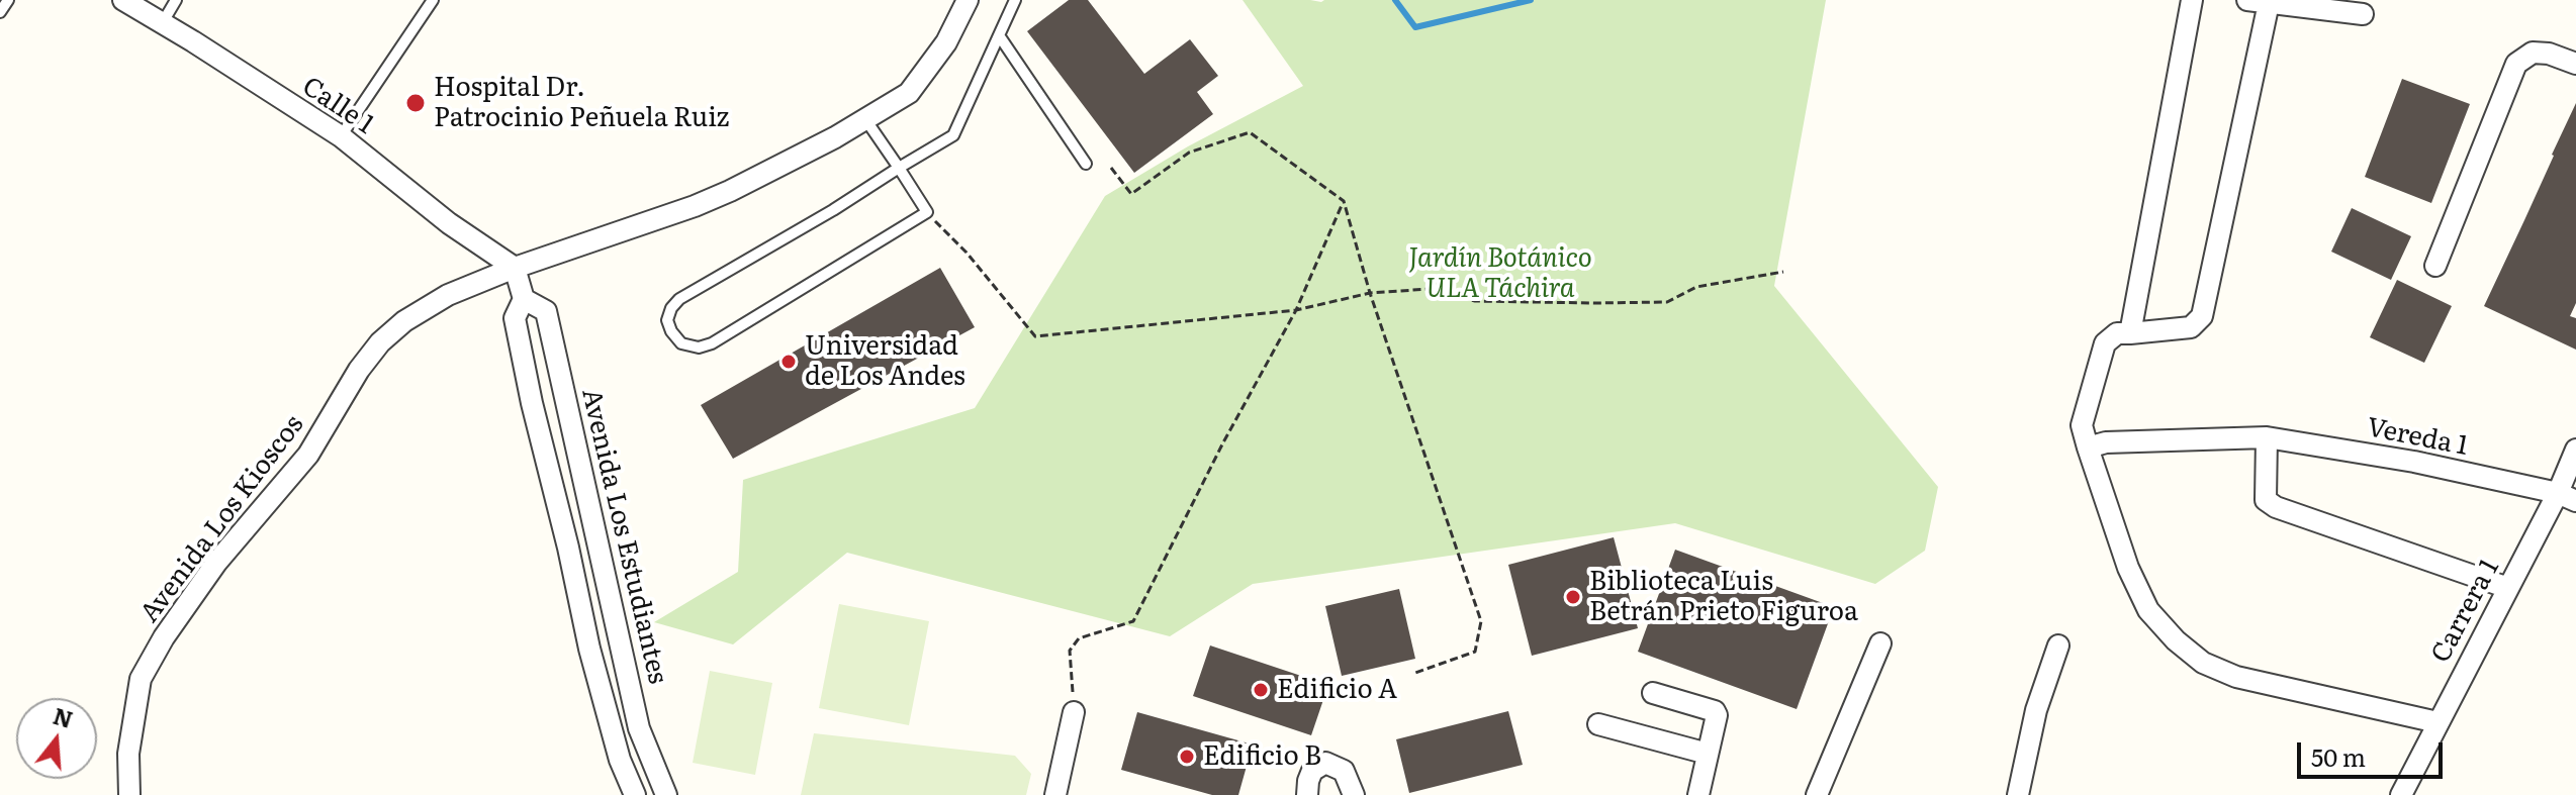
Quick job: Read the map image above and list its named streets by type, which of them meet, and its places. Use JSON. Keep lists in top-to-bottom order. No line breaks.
{"streets":{"street":["Calle 1","Vereda 1","Avenida Los Kioscos","Avenida Los Estudiantes","Carrera 1"]},"crossings":[["Calle 1","Avenida Los Kioscos"],["Calle 1","Avenida Los Estudiantes"],["Vereda 1","Carrera 1"],["Avenida Los Kioscos","Avenida Los Estudiantes"]],"parks":["Jardín Botánico ULA Táchira"],"places":["Hospital Dr. Patrocinio Peñuela Ruiz","Universidad de Los Andes","Biblioteca Luis Betrán Prieto Figuroa","Edificio A","Edificio B"],"scale_bar":"50 m","north":"top"}
